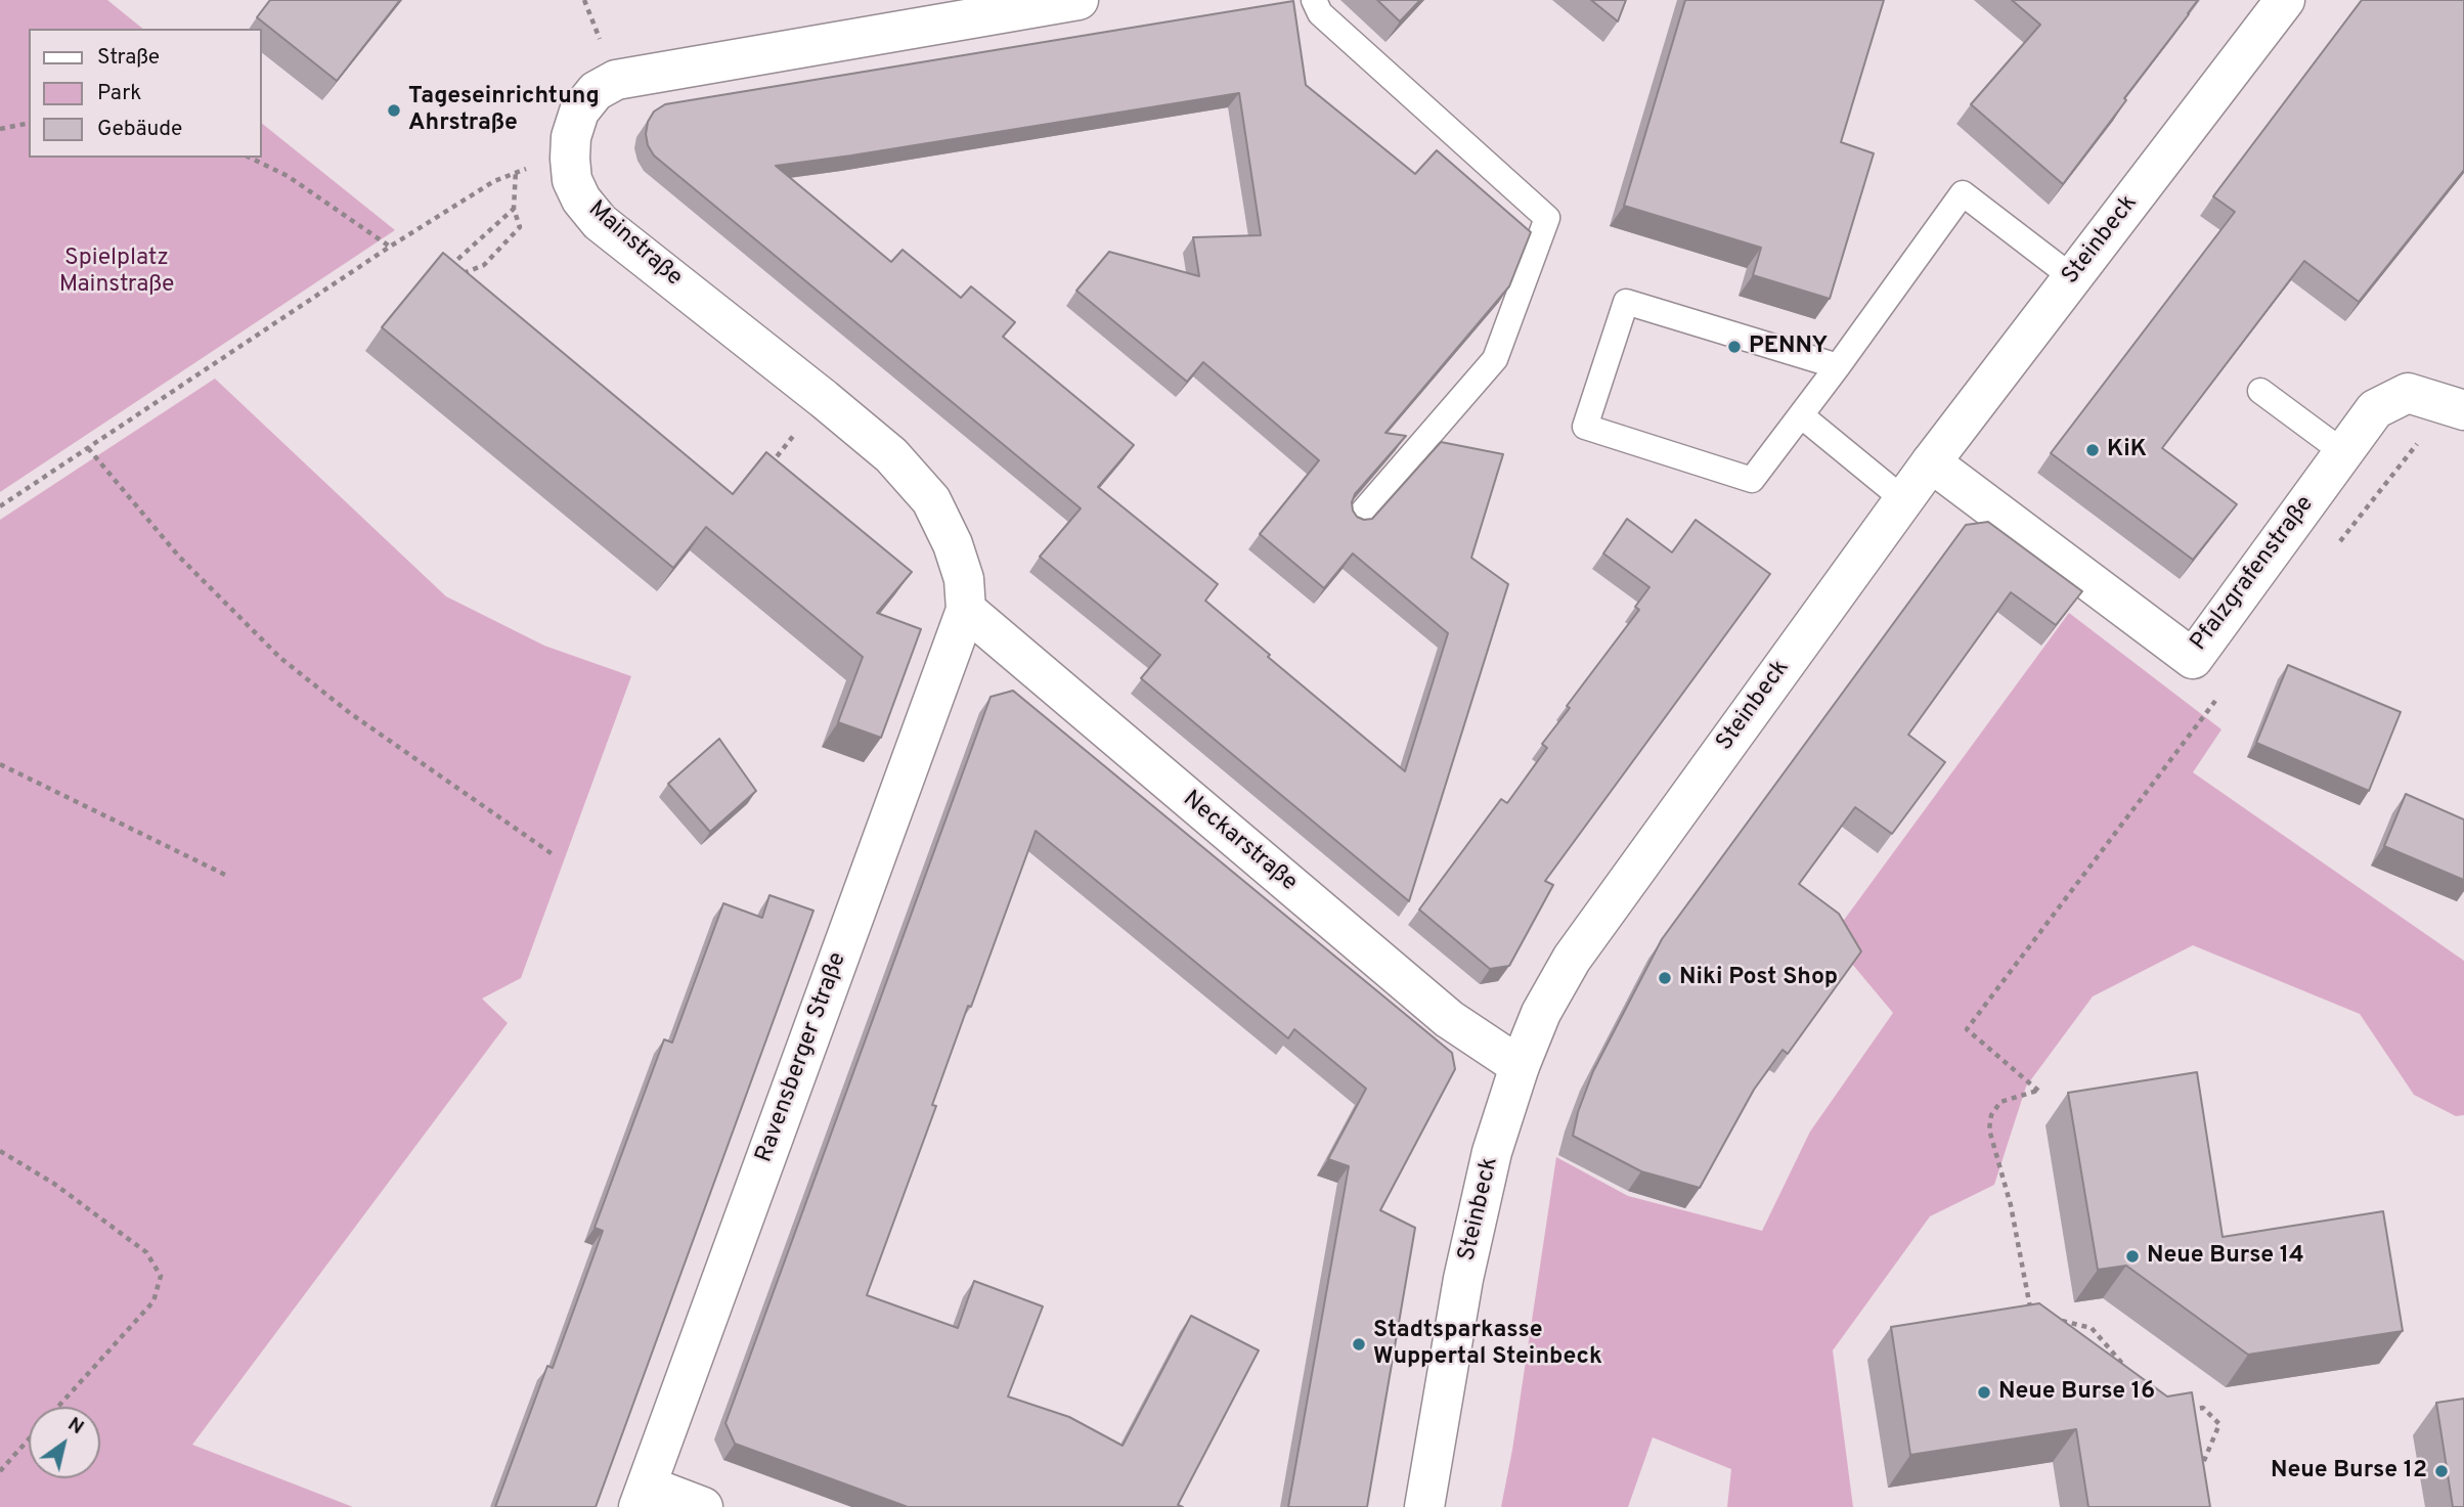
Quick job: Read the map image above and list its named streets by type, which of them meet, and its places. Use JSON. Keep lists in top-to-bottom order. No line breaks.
{"streets":{"street":["Steinbeck","Mainstraße","Pfalzgrafenstraße","Neckarstraße","Ravensberger Straße"]},"crossings":[["Steinbeck","Pfalzgrafenstraße"],["Steinbeck","Neckarstraße"],["Mainstraße","Neckarstraße"],["Mainstraße","Ravensberger Straße"],["Neckarstraße","Ravensberger Straße"]],"parks":["Spielplatz Mainstraße"],"places":["Tageseinrichtung Ahrstraße","PENNY","KiK","Niki Post Shop","Neue Burse 14","Stadtsparkasse Wuppertal Steinbeck","Neue Burse 16","Neue Burse 12"],"legend":["Straße","Park","Gebäude"],"north":"top right"}
